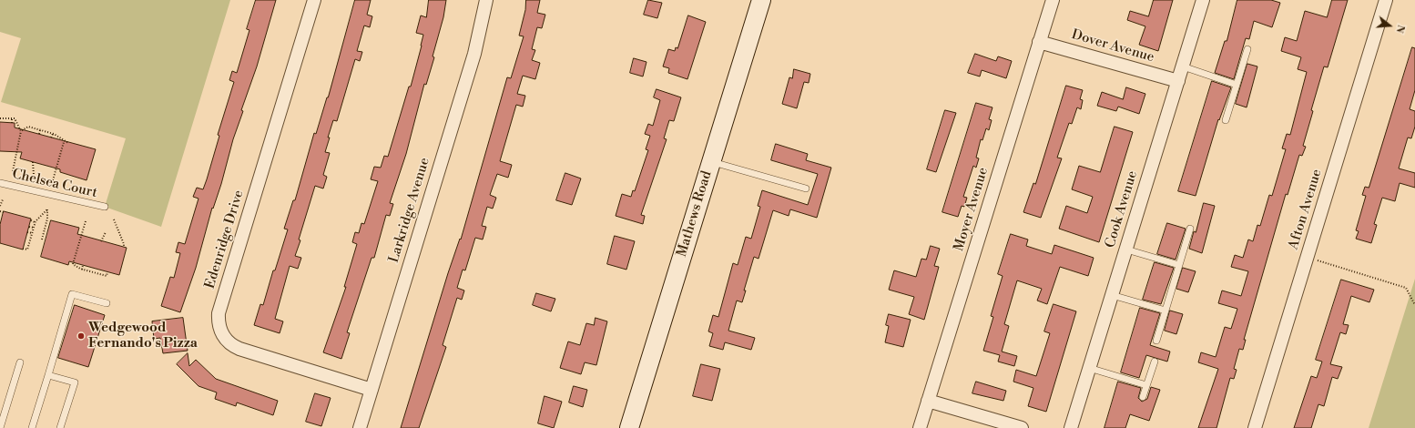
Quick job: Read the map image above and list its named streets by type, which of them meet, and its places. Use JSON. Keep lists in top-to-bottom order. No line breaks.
{"streets":{"street":["Dover Avenue","Moyer Avenue","Cook Avenue","Afton Avenue","Larkridge Avenue","Mathews Road","Edenridge Drive"],"lane":["Chelsea Court"]},"crossings":[["Dover Avenue","Moyer Avenue"],["Dover Avenue","Cook Avenue"],["Larkridge Avenue","Edenridge Drive"]],"places":["Wedgewood Fernando's Pizza"],"north":"right"}
